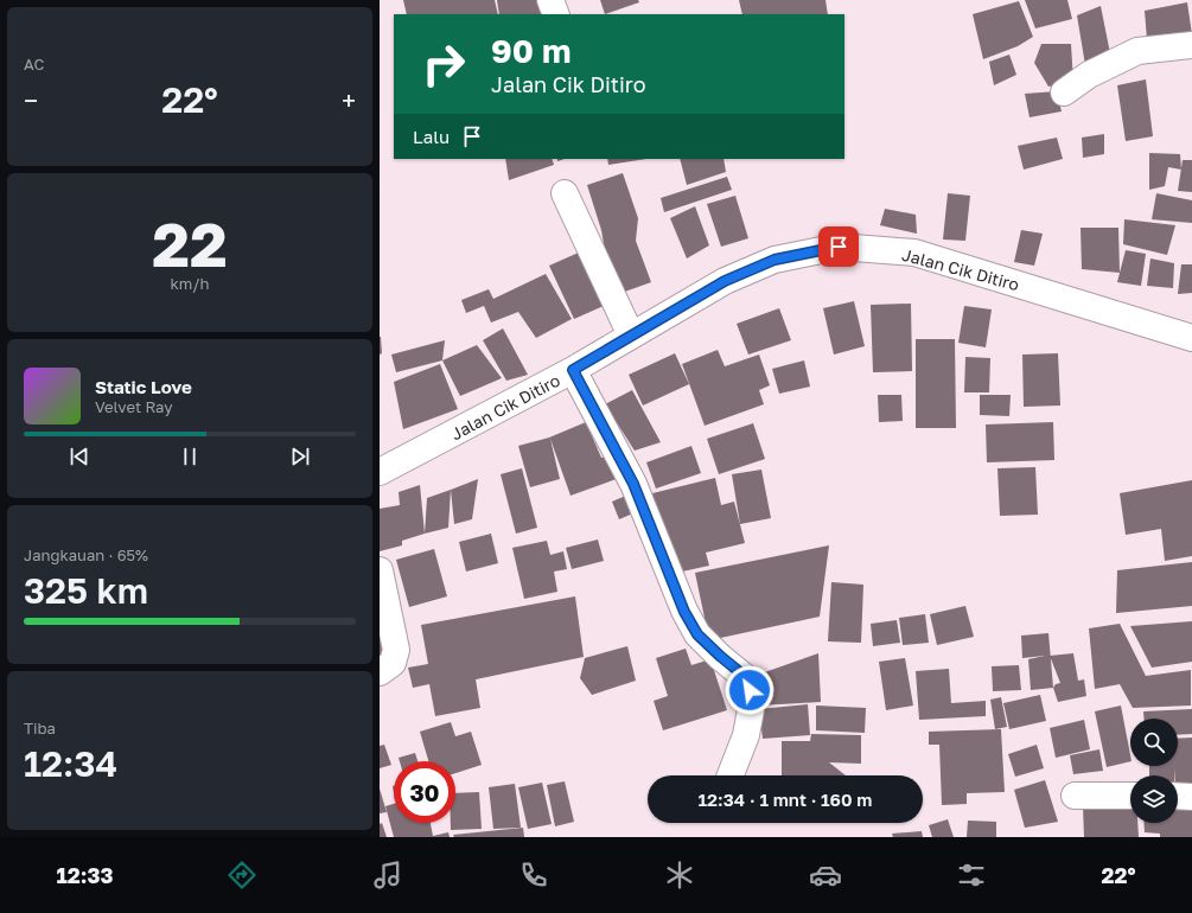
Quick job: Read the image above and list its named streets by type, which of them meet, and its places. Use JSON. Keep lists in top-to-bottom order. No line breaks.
{"streets":{"street":["Jalan Cik Ditiro"]},"page":{"tile":["AC",["22","km/h"],["Jangkauan · 65%","325 km"],["Tiba","12:34"]],"turn":["90 m","Jalan Cik Ditiro"],"heat":["−","22°","+"],"then":"Lalu","song":["Static Love","Velvet Ray"],"limit":"30","trip":"12:34 · 1 mnt · 160 m","tabs":["12:33","22°"]}}
